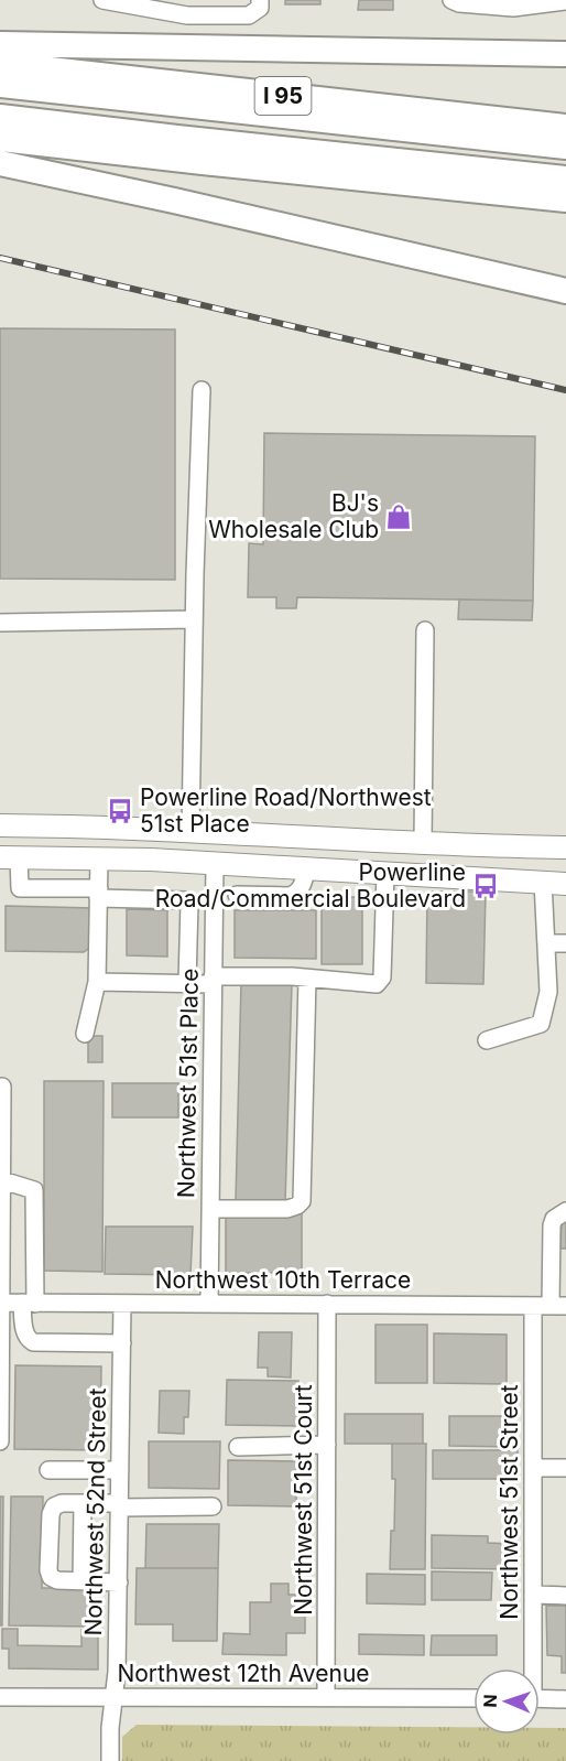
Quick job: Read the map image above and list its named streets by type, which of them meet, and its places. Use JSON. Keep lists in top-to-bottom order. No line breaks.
{"streets":{"highway":["I 95"],"street":["Northwest 51st Place","Northwest 10th Terrace","Northwest 51st Court","Northwest 51st Street","Northwest 52nd Street","Northwest 12th Avenue"]},"crossings":[["Northwest 51st Place","Northwest 10th Terrace"],["Northwest 10th Terrace","Northwest 51st Court"],["Northwest 10th Terrace","Northwest 51st Street"],["Northwest 10th Terrace","Northwest 52nd Street"],["Northwest 51st Court","Northwest 12th Avenue"],["Northwest 52nd Street","Northwest 12th Avenue"]],"places":{"shop":["BJ's Wholesale Club"],"bus stop":["Powerline Road/Northwest 51st Place","Powerline Road/Commercial Boulevard"]},"north":"left"}
